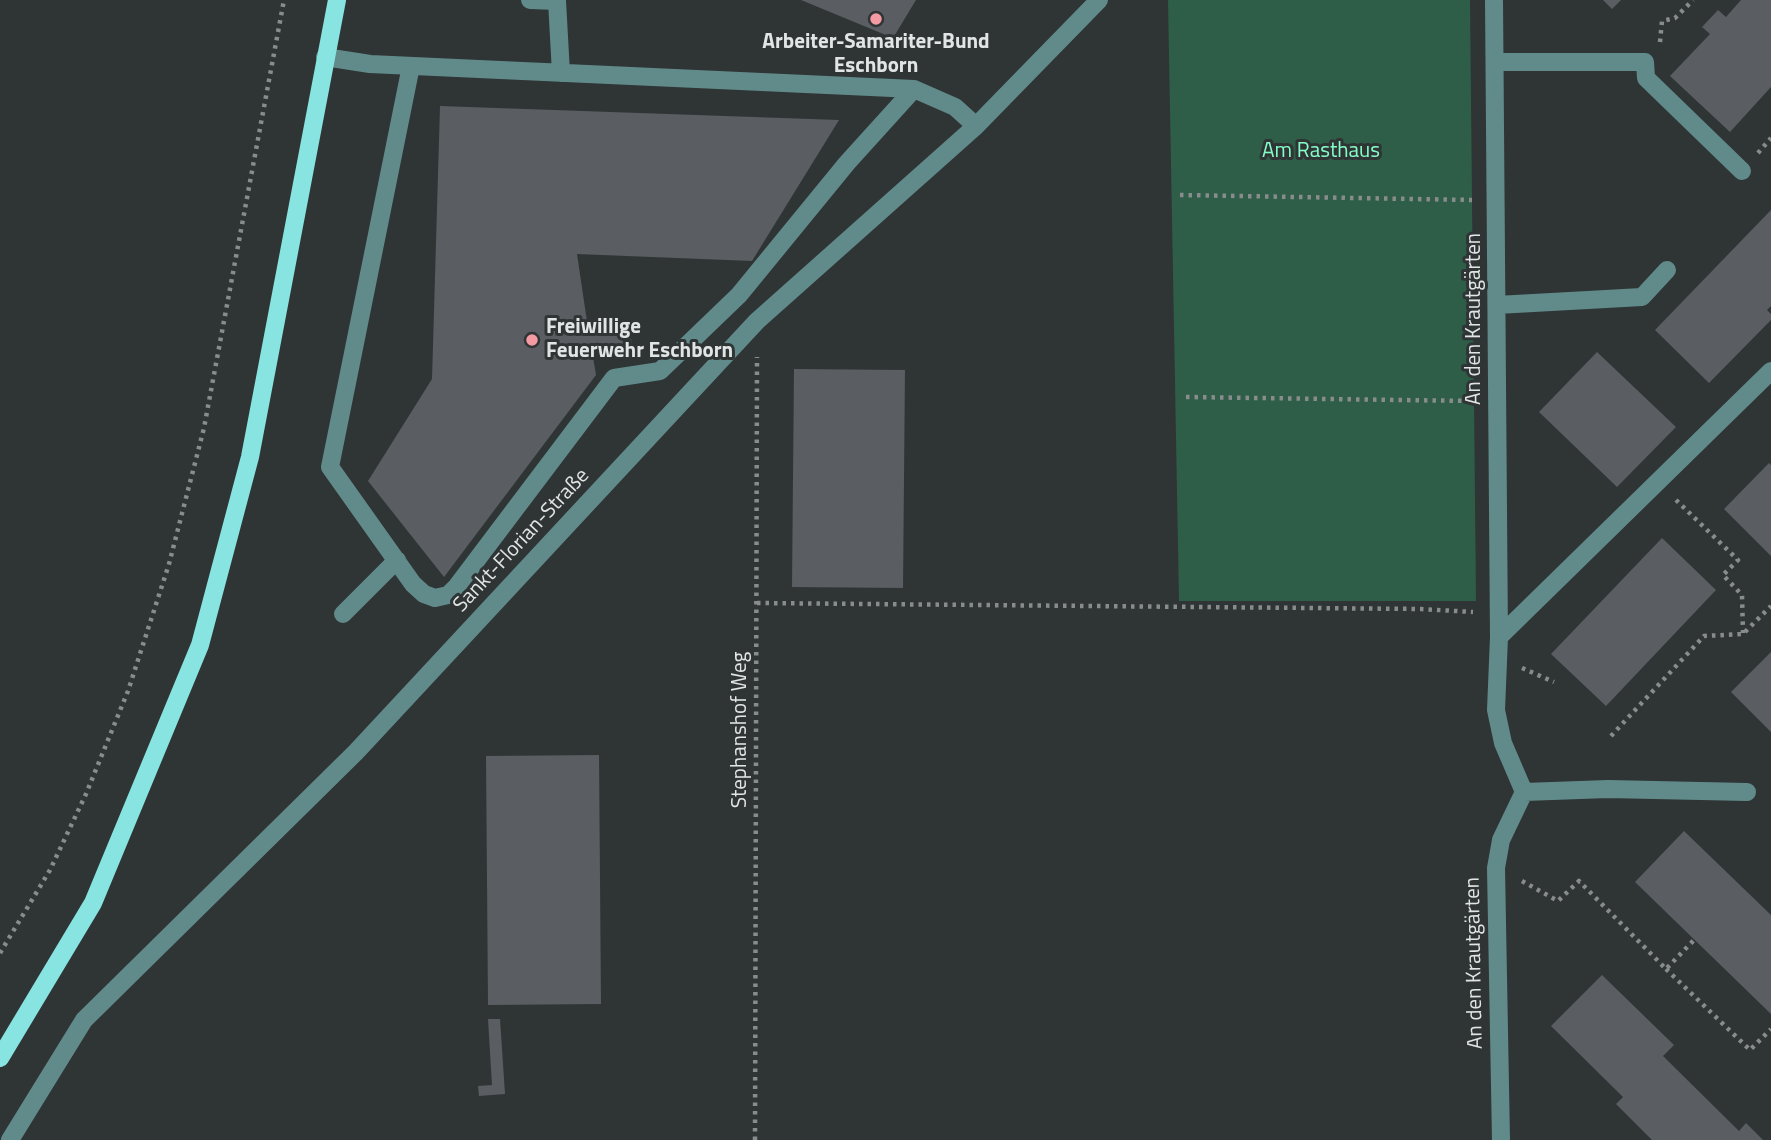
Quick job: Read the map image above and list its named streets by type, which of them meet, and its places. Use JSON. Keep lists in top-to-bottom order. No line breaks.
{"streets":{"street":["An den Krautgärten","Sankt-Florian-Straße"],"path":["Stephanshof Weg"]},"crossings":[["Sankt-Florian-Straße","Stephanshof Weg"]],"parks":["Am Rasthaus"],"places":["Arbeiter-Samariter-Bund Eschborn","Freiwillige Feuerwehr Eschborn"]}
